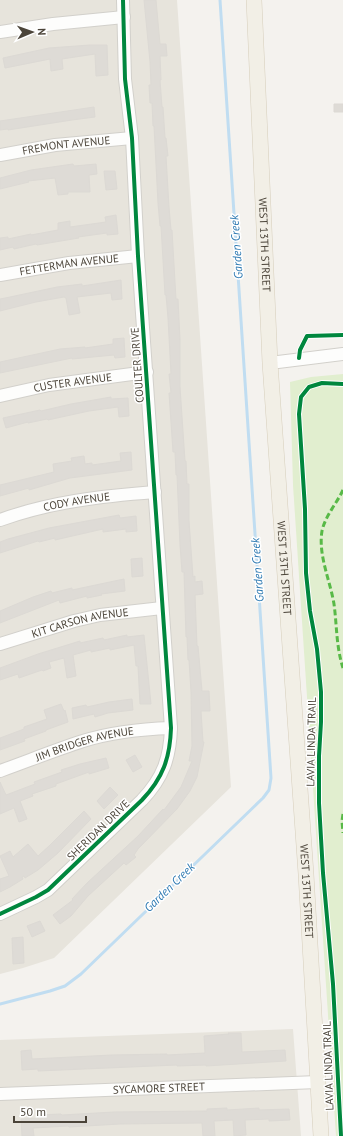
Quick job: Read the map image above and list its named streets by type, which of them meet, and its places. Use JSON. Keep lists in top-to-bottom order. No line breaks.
{"streets":{"main road":["WEST 13TH STREET"],"street":["FREMONT AVENUE","FETTERMAN AVENUE","COULTER DRIVE","CUSTER AVENUE","CODY AVENUE","KIT CARSON AVENUE","JIM BRIDGER AVENUE","SHERIDAN DRIVE","SYCAMORE STREET"],"cycle path":["LAVIA LINDA TRAIL"]},"crossings":[["FREMONT AVENUE","COULTER DRIVE"],["WEST 13TH STREET","SYCAMORE STREET"],["FETTERMAN AVENUE","COULTER DRIVE"],["COULTER DRIVE","CUSTER AVENUE"],["COULTER DRIVE","CODY AVENUE"],["COULTER DRIVE","KIT CARSON AVENUE"],["COULTER DRIVE","JIM BRIDGER AVENUE"],["COULTER DRIVE","SHERIDAN DRIVE"],["JIM BRIDGER AVENUE","SHERIDAN DRIVE"]],"water":["Garden Creek"],"scale_bar":"50 m","north":"right"}
